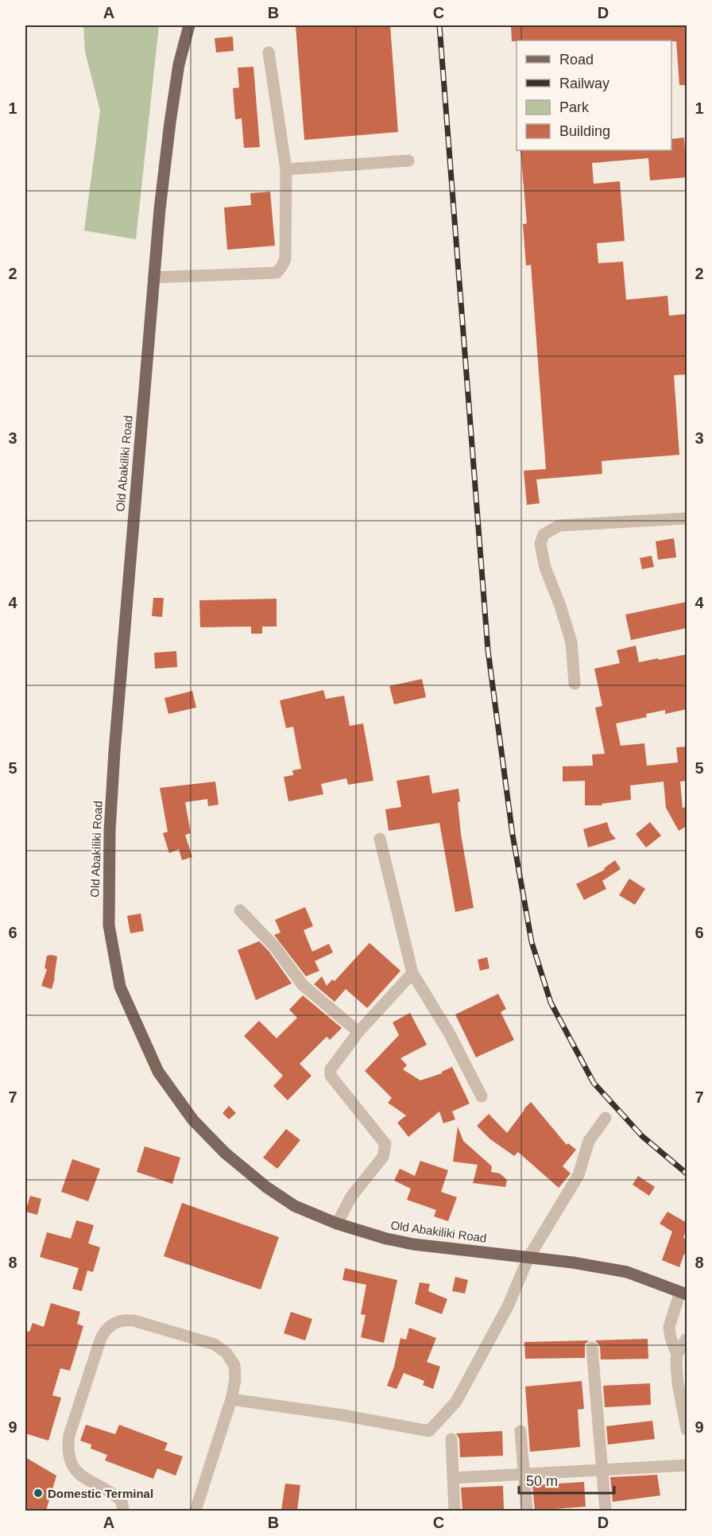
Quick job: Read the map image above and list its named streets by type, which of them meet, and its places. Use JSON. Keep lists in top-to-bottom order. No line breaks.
{"streets":{"main road":["Old Abakiliki Road"]},"places":["Domestic Terminal"],"legend":["Road","Railway","Park","Building"],"scale_bar":"50 m","grid":{"columns":["A","B","C","D"],"rows":["1","2","3","4","5","6","7","8","9"]}}
